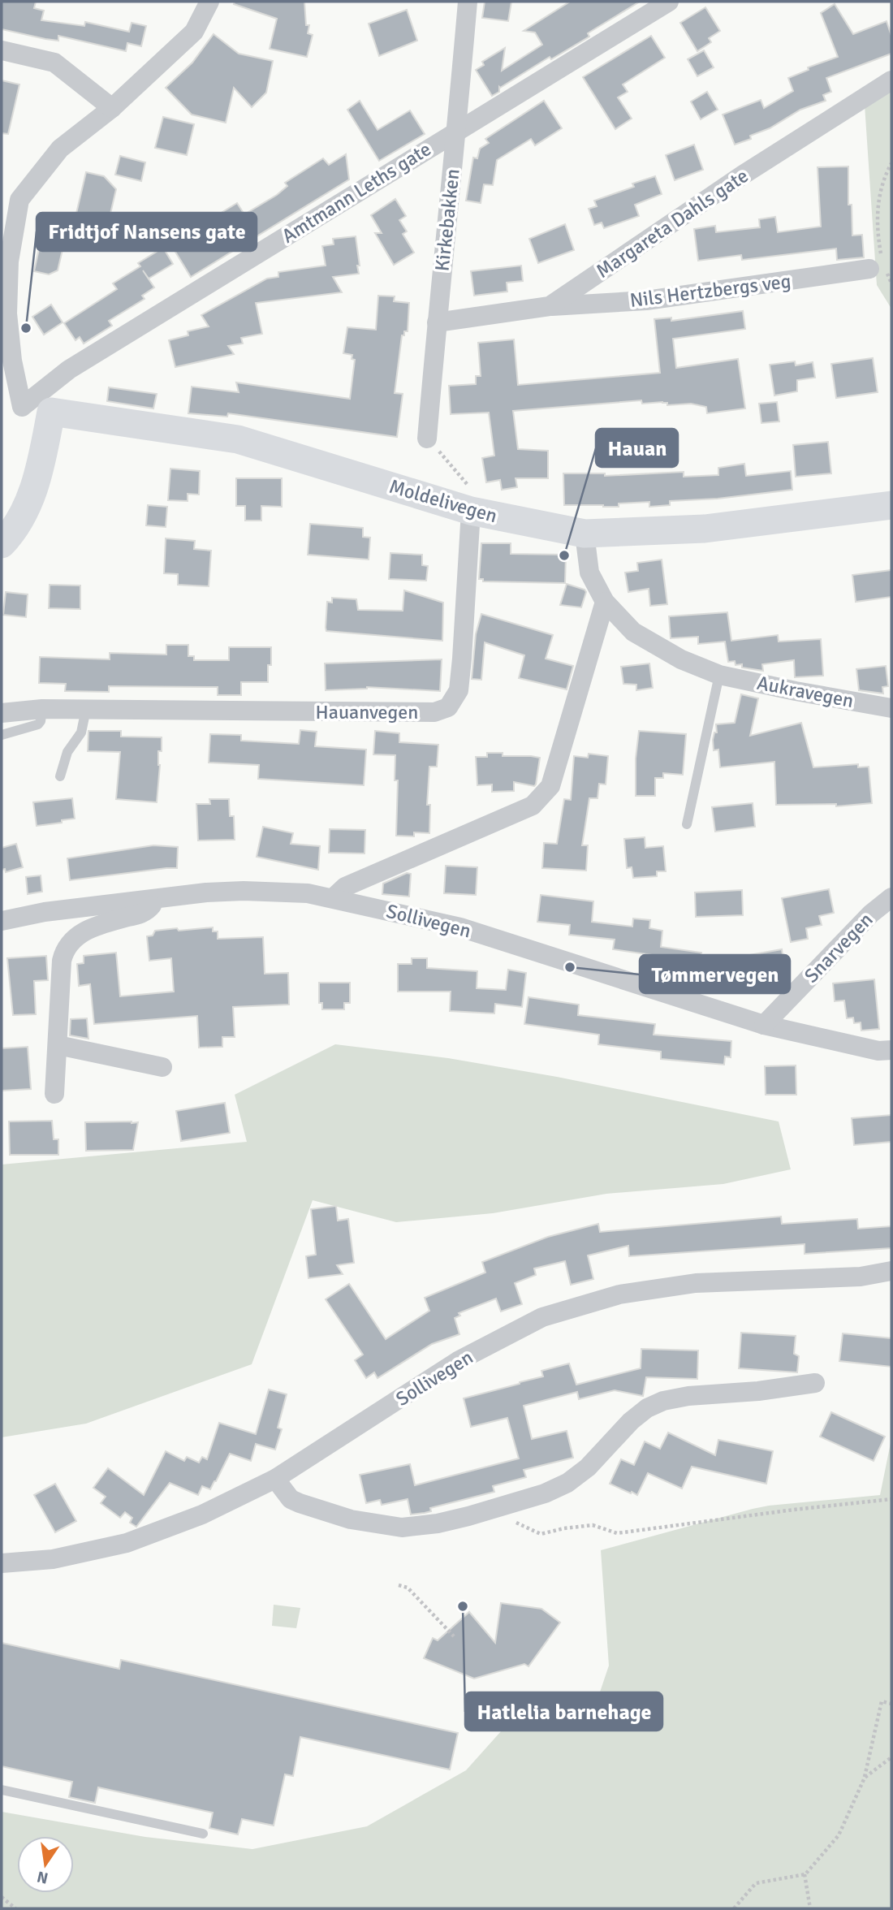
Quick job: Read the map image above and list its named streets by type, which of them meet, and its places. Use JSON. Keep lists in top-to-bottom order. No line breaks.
{"streets":{"main road":["Moldelivegen"],"street":["Amtmann Leths gate","Kirkebakken","Margareta Dahls gate","Nils Hertzbergs veg","Aukravegen","Hauanvegen","Sollivegen","Snarvegen"]},"crossings":[["Amtmann Leths gate","Kirkebakken"],["Amtmann Leths gate","Moldelivegen"],["Kirkebakken","Margareta Dahls gate"],["Margareta Dahls gate","Nils Hertzbergs veg"],["Moldelivegen","Aukravegen"],["Moldelivegen","Hauanvegen"],["Sollivegen","Snarvegen"]],"places":["Fridtjof Nansens gate","Hauan","Tømmervegen","Hatlelia barnehage"],"north":"bottom"}
